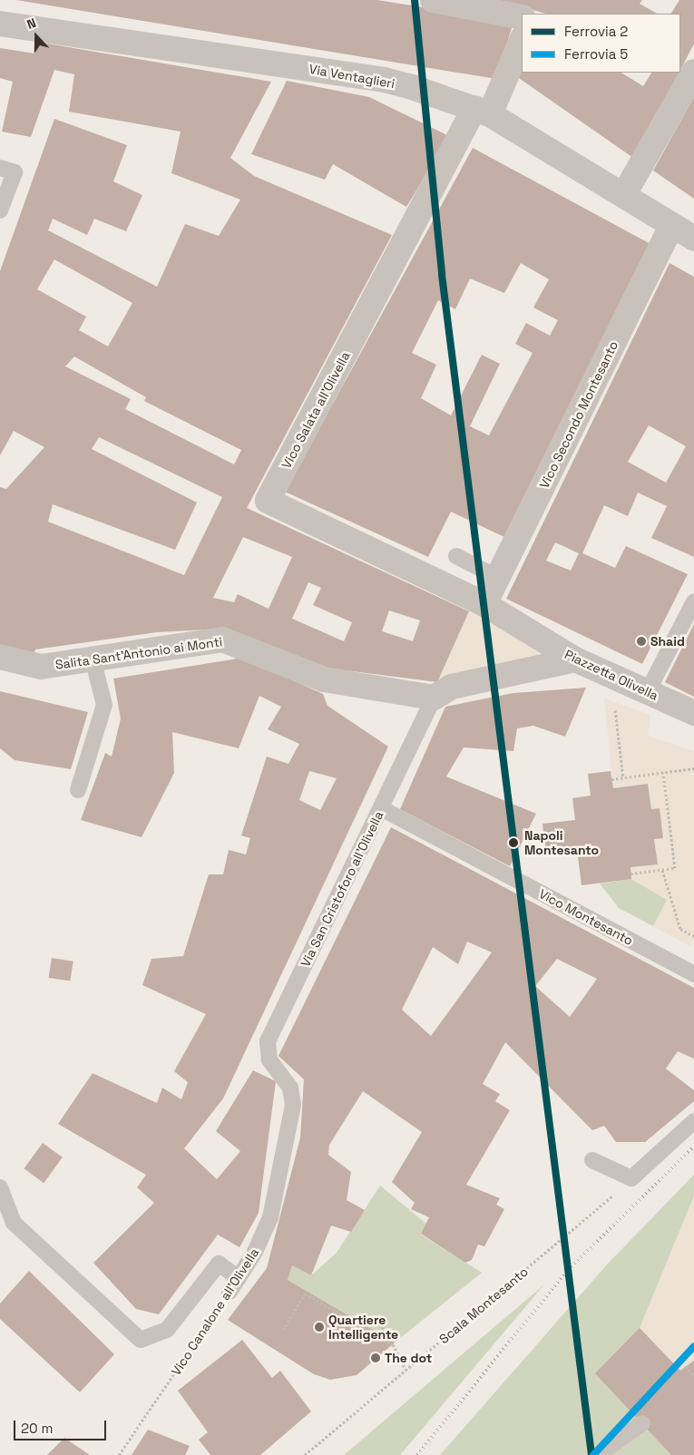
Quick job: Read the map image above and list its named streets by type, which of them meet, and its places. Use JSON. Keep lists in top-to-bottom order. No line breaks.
{"streets":{"street":["Via Ventaglieri","Vico Salata all'Olivella","Vico Secondo Montesanto","Salita Sant'Antonio ai Monti","Piazzetta Olivella"],"lane":["Via San Cristoforo all'Olivella","Vico Montesanto","Vico Canalone all'Olivella"],"path":["Scala Montesanto"]},"crossings":[["Via Ventaglieri","Vico Salata all'Olivella"],["Via Ventaglieri","Vico Secondo Montesanto"],["Vico Salata all'Olivella","Vico Secondo Montesanto"],["Vico Salata all'Olivella","Piazzetta Olivella"],["Vico Secondo Montesanto","Piazzetta Olivella"],["Salita Sant'Antonio ai Monti","Via San Cristoforo all'Olivella"],["Via San Cristoforo all'Olivella","Vico Montesanto"],["Via San Cristoforo all'Olivella","Vico Canalone all'Olivella"]],"places":["Shaid","Napoli Montesanto","Quartiere Intelligente","The dot"],"lines":["rail line 2","rail line 5"],"legend":["Ferrovia 2","Ferrovia 5"],"scale_bar":"20 m","north":"top"}
